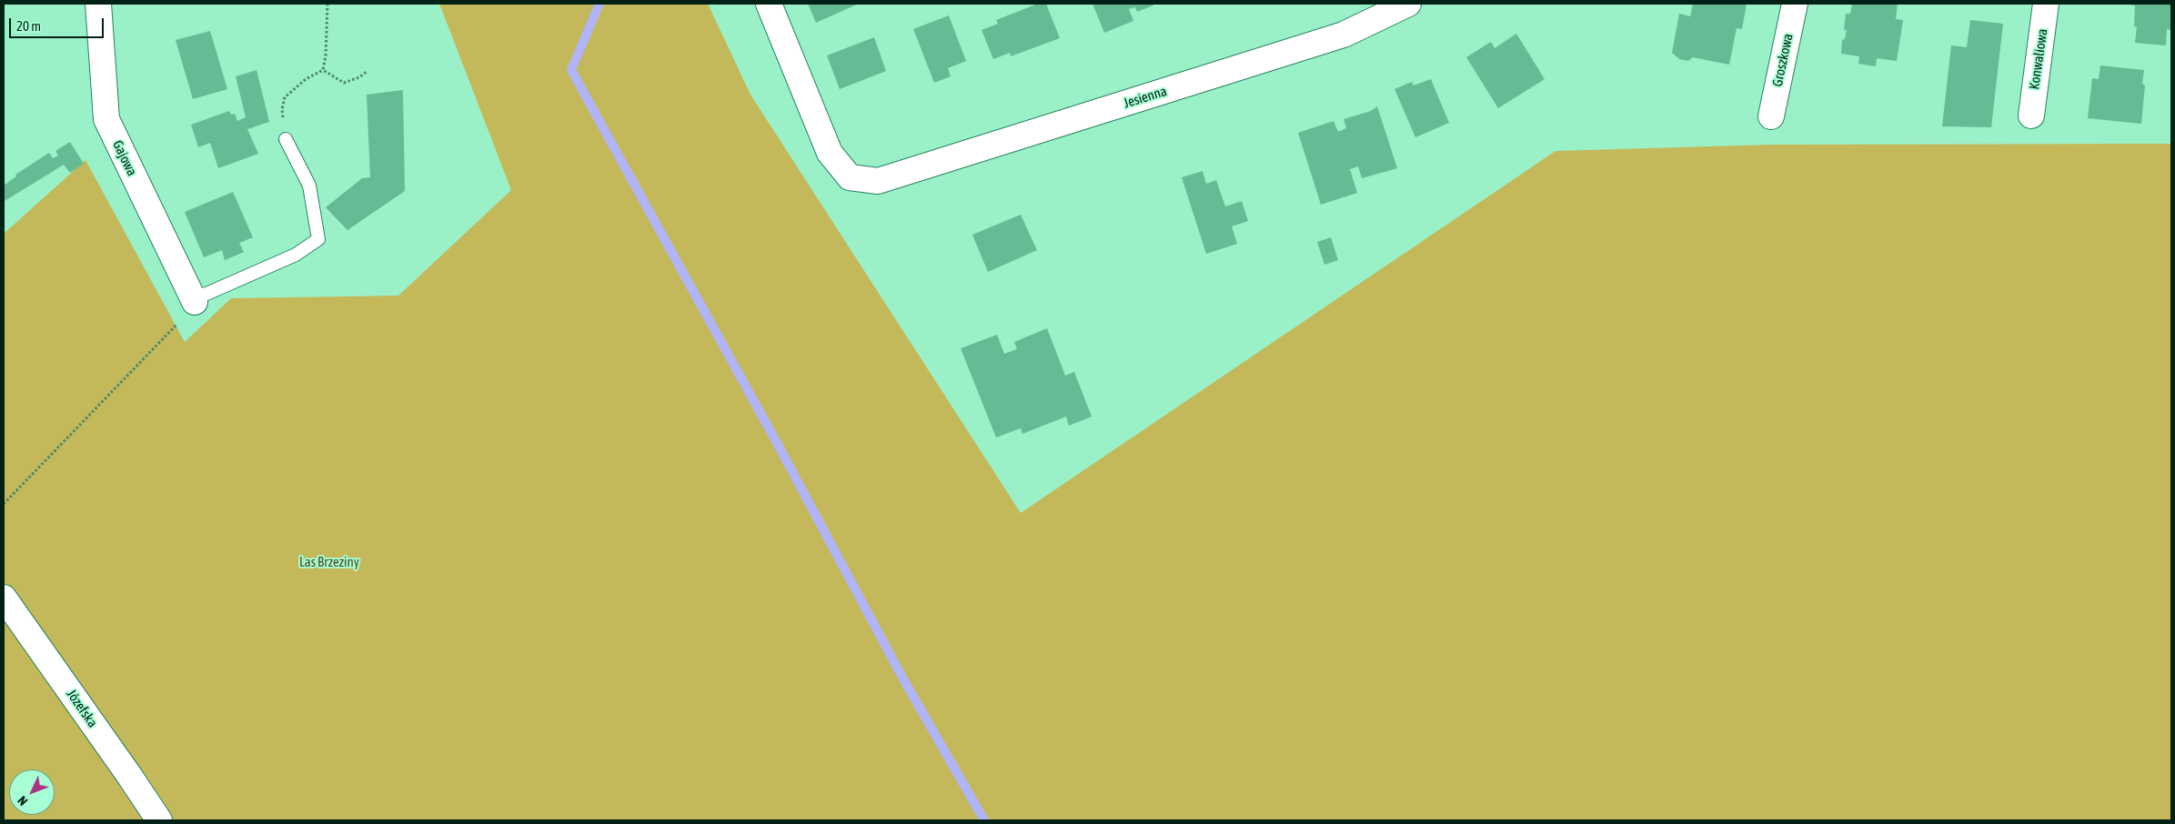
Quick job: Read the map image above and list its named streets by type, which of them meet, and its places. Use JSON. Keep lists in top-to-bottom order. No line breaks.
{"streets":{"street":["Konwaliowa","Groszkowa","Jesienna","Gajowa","Józefska"]},"parks":["Las Brzeziny"],"scale_bar":"20 m","north":"bottom left"}
